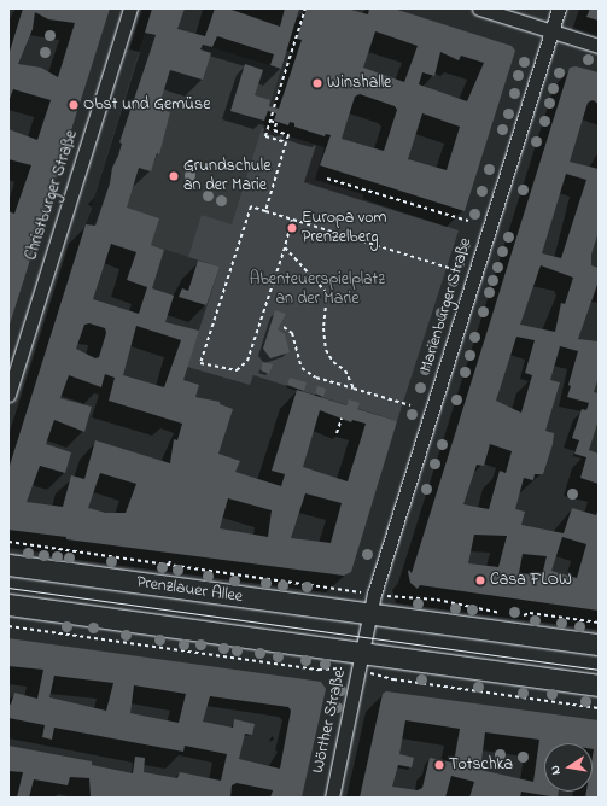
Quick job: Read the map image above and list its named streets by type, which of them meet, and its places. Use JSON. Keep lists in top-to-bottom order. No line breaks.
{"streets":{"main road":["Prenzlauer Allee"],"street":["Christburger Straße","Marienburger Straße","Wörther Straße"]},"crossings":[["Marienburger Straße","Prenzlauer Allee"]],"parks":["Abenteuerspielplatz an der Marie"],"places":["Winshalle","Obst und Gemüse","Grundschule an der Marie","Europa vom Prenzelberg","Casa FLOW","Totschka"],"north":"left"}
